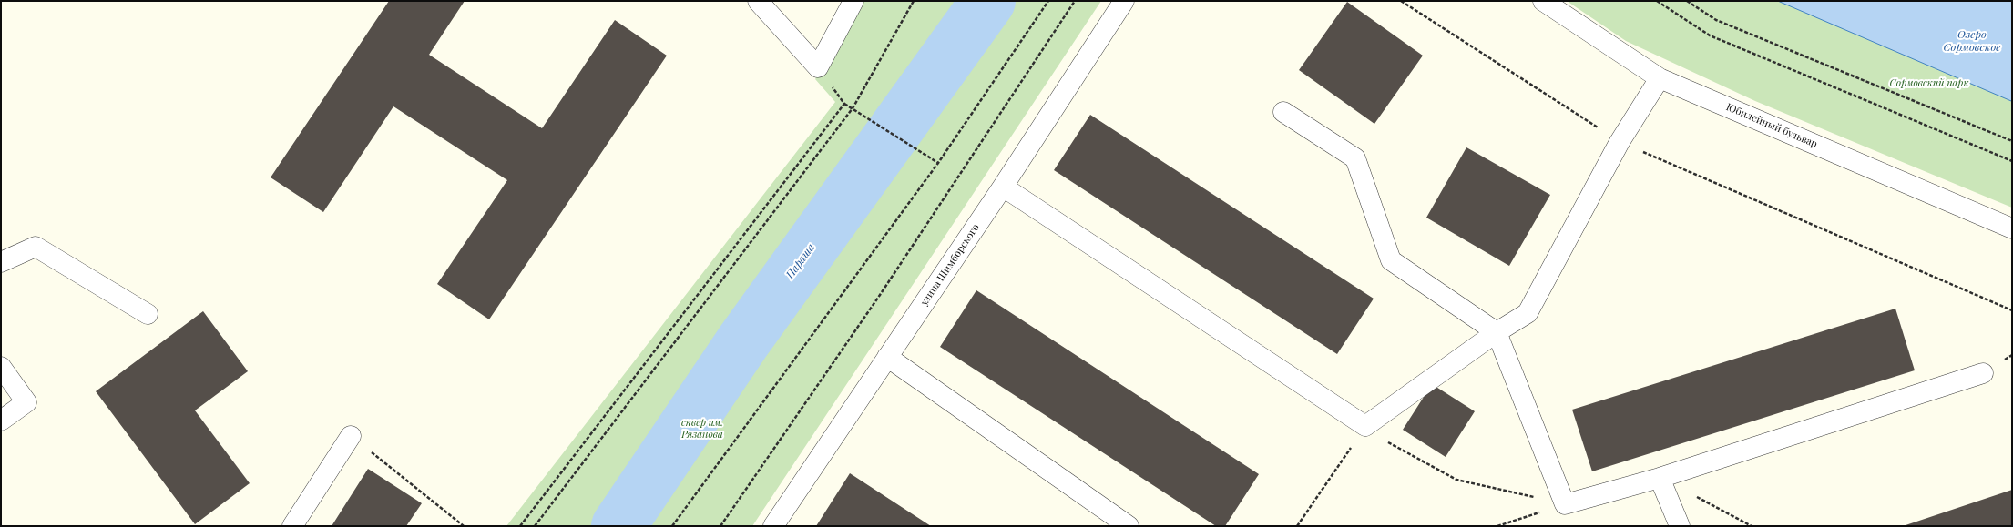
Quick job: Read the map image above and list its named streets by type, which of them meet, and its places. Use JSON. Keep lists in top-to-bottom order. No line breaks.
{"streets":{"street":["Юбилейный бульвар","улица Шимборского"]},"water":["Озеро Сормовское","Параша"],"parks":["Сормовский парк","сквер им. Рязанова"]}
